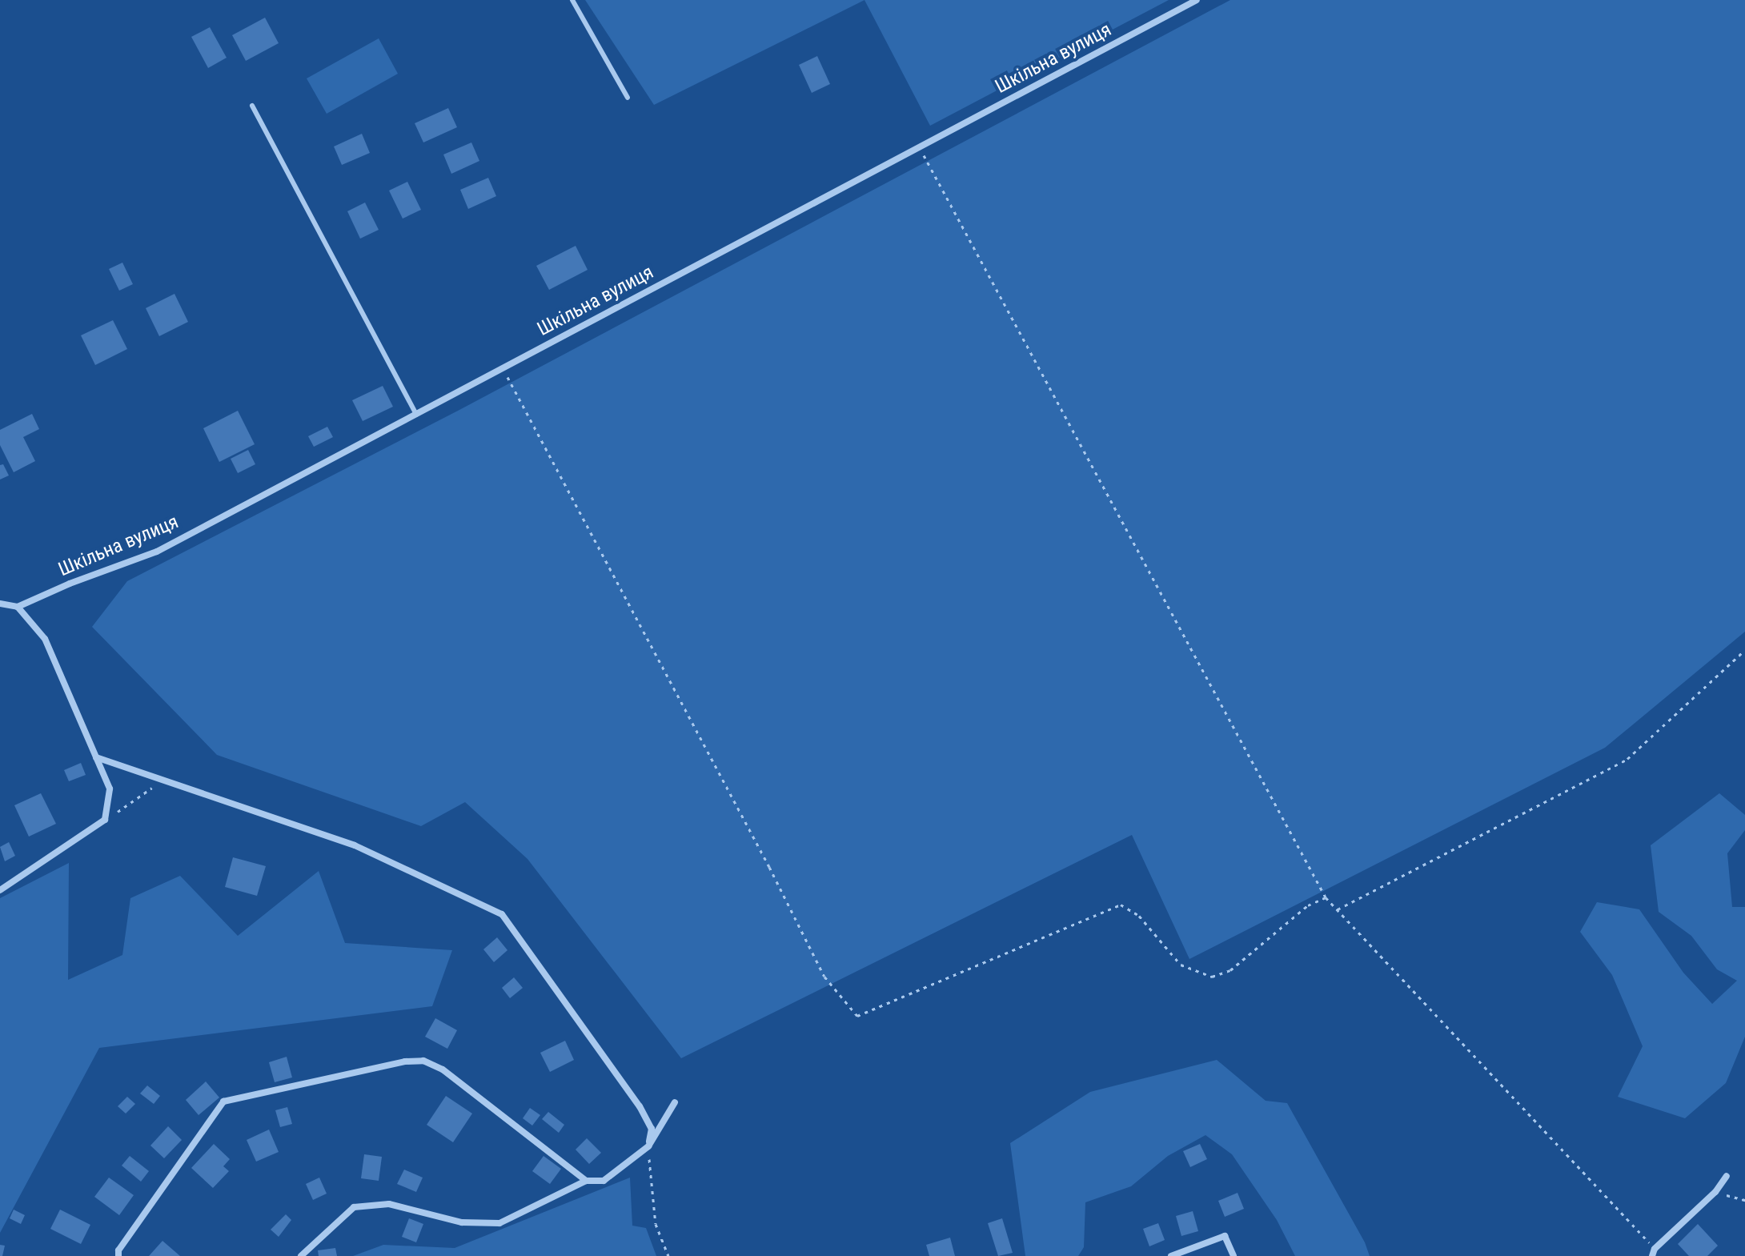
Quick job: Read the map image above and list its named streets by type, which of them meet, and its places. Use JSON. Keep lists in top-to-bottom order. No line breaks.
{"streets":{"street":["Шкільна вулиця"]}}
